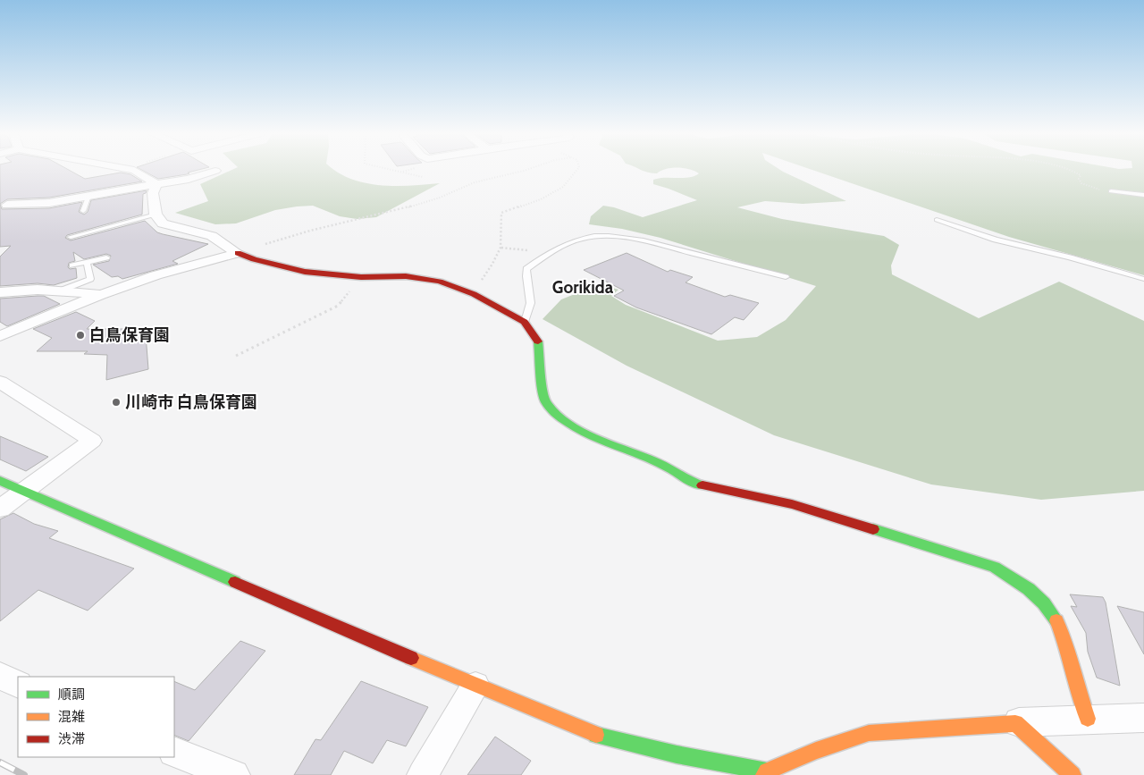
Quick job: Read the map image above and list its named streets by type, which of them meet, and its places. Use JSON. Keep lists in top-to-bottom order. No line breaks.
{"districts":["Gorikida"],"places":["白鳥保育園","川崎市 白鳥保育園"],"legend":["順調","混雑","渋滞"]}
